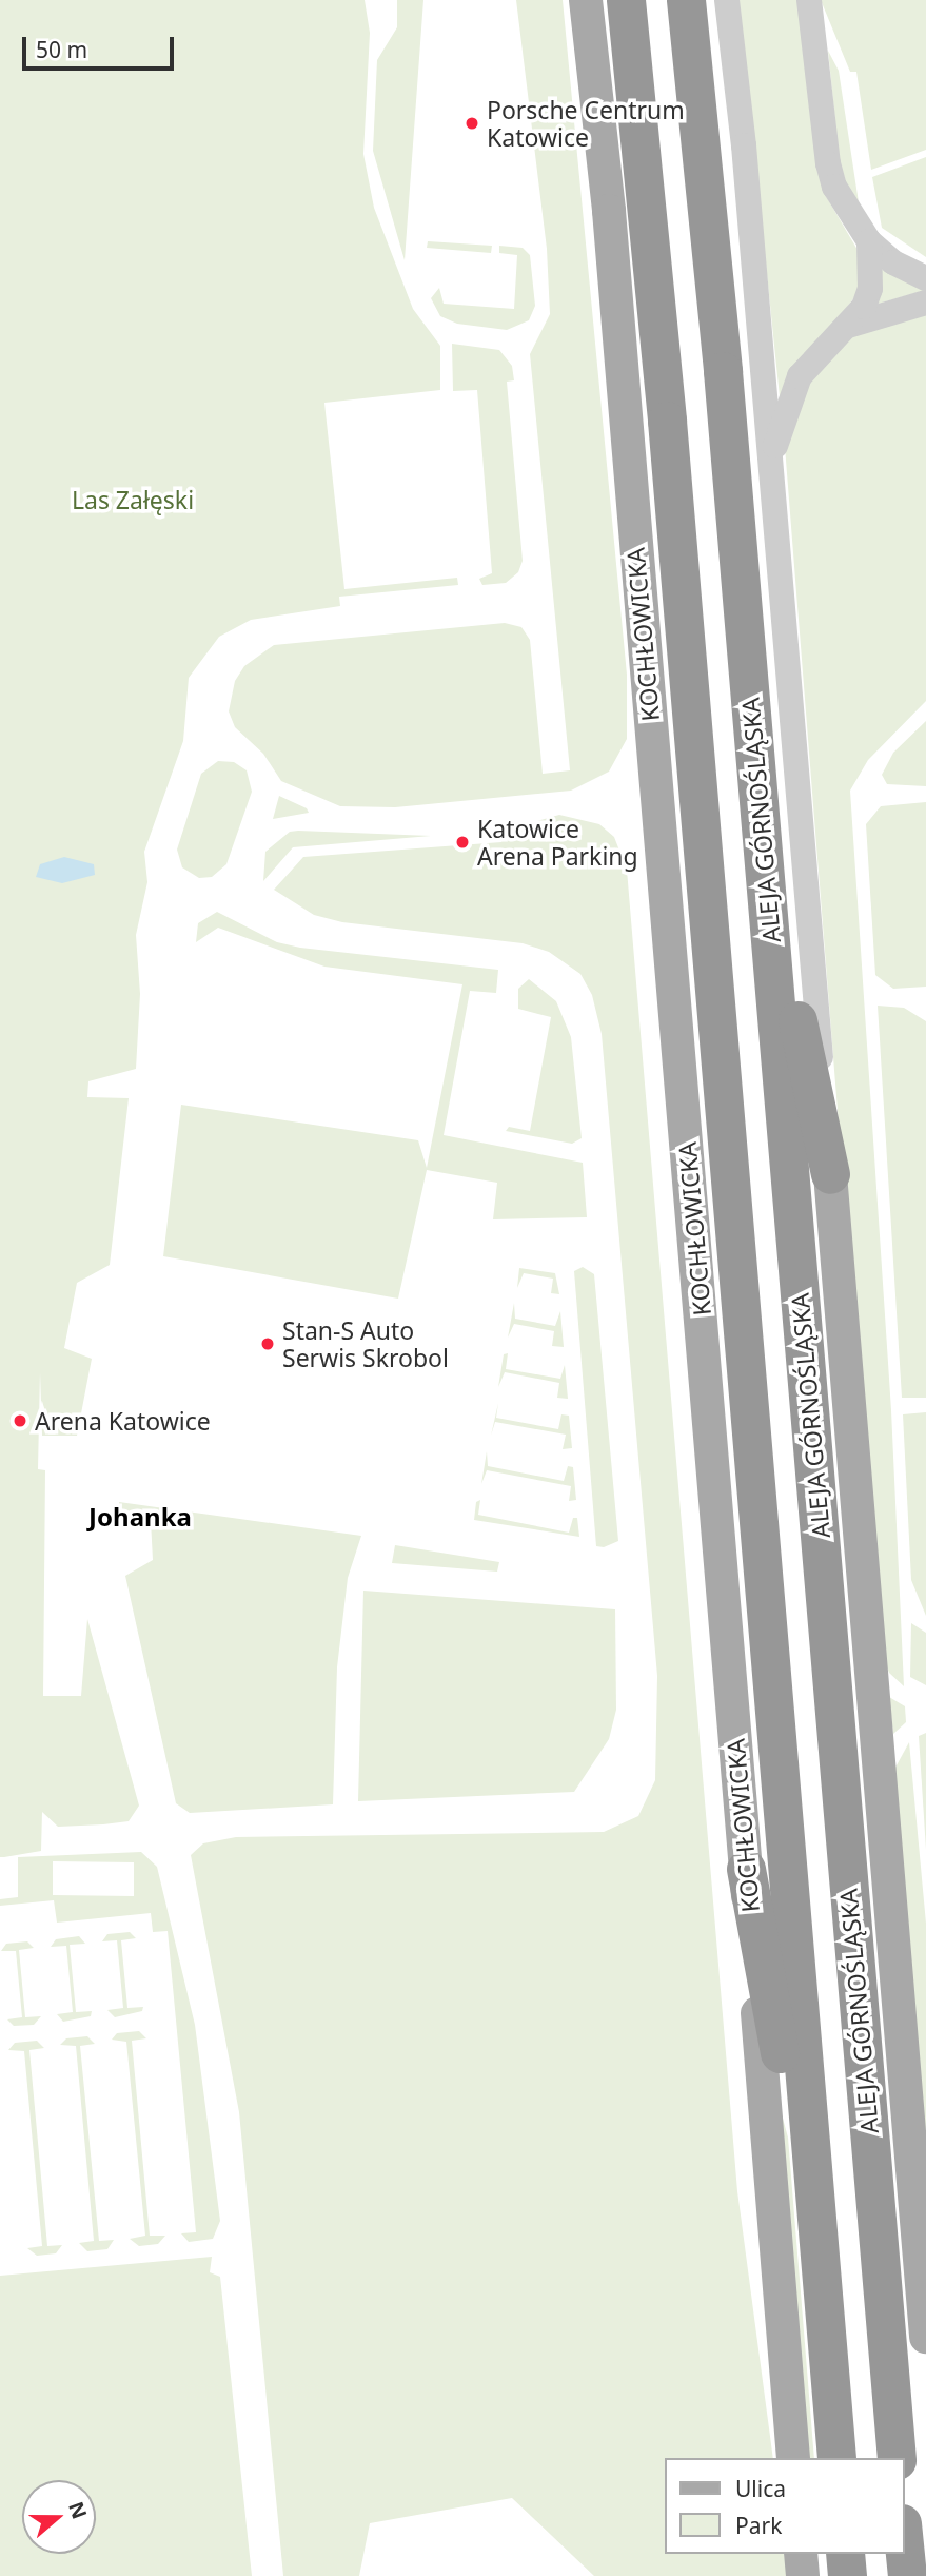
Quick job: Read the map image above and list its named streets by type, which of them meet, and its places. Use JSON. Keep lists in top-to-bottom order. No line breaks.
{"streets":{"highway":["ALEJA GÓRNOŚLĄSKA"],"main road":["KOCHŁOWICKA"]},"districts":["Johanka"],"parks":["Las Załęski"],"places":["Porsche Centrum Katowice","Katowice Arena Parking","Stan-S Auto Serwis Skrobol","Arena Katowice"],"legend":["Ulica","Park"],"scale_bar":"50 m","north":"right"}
